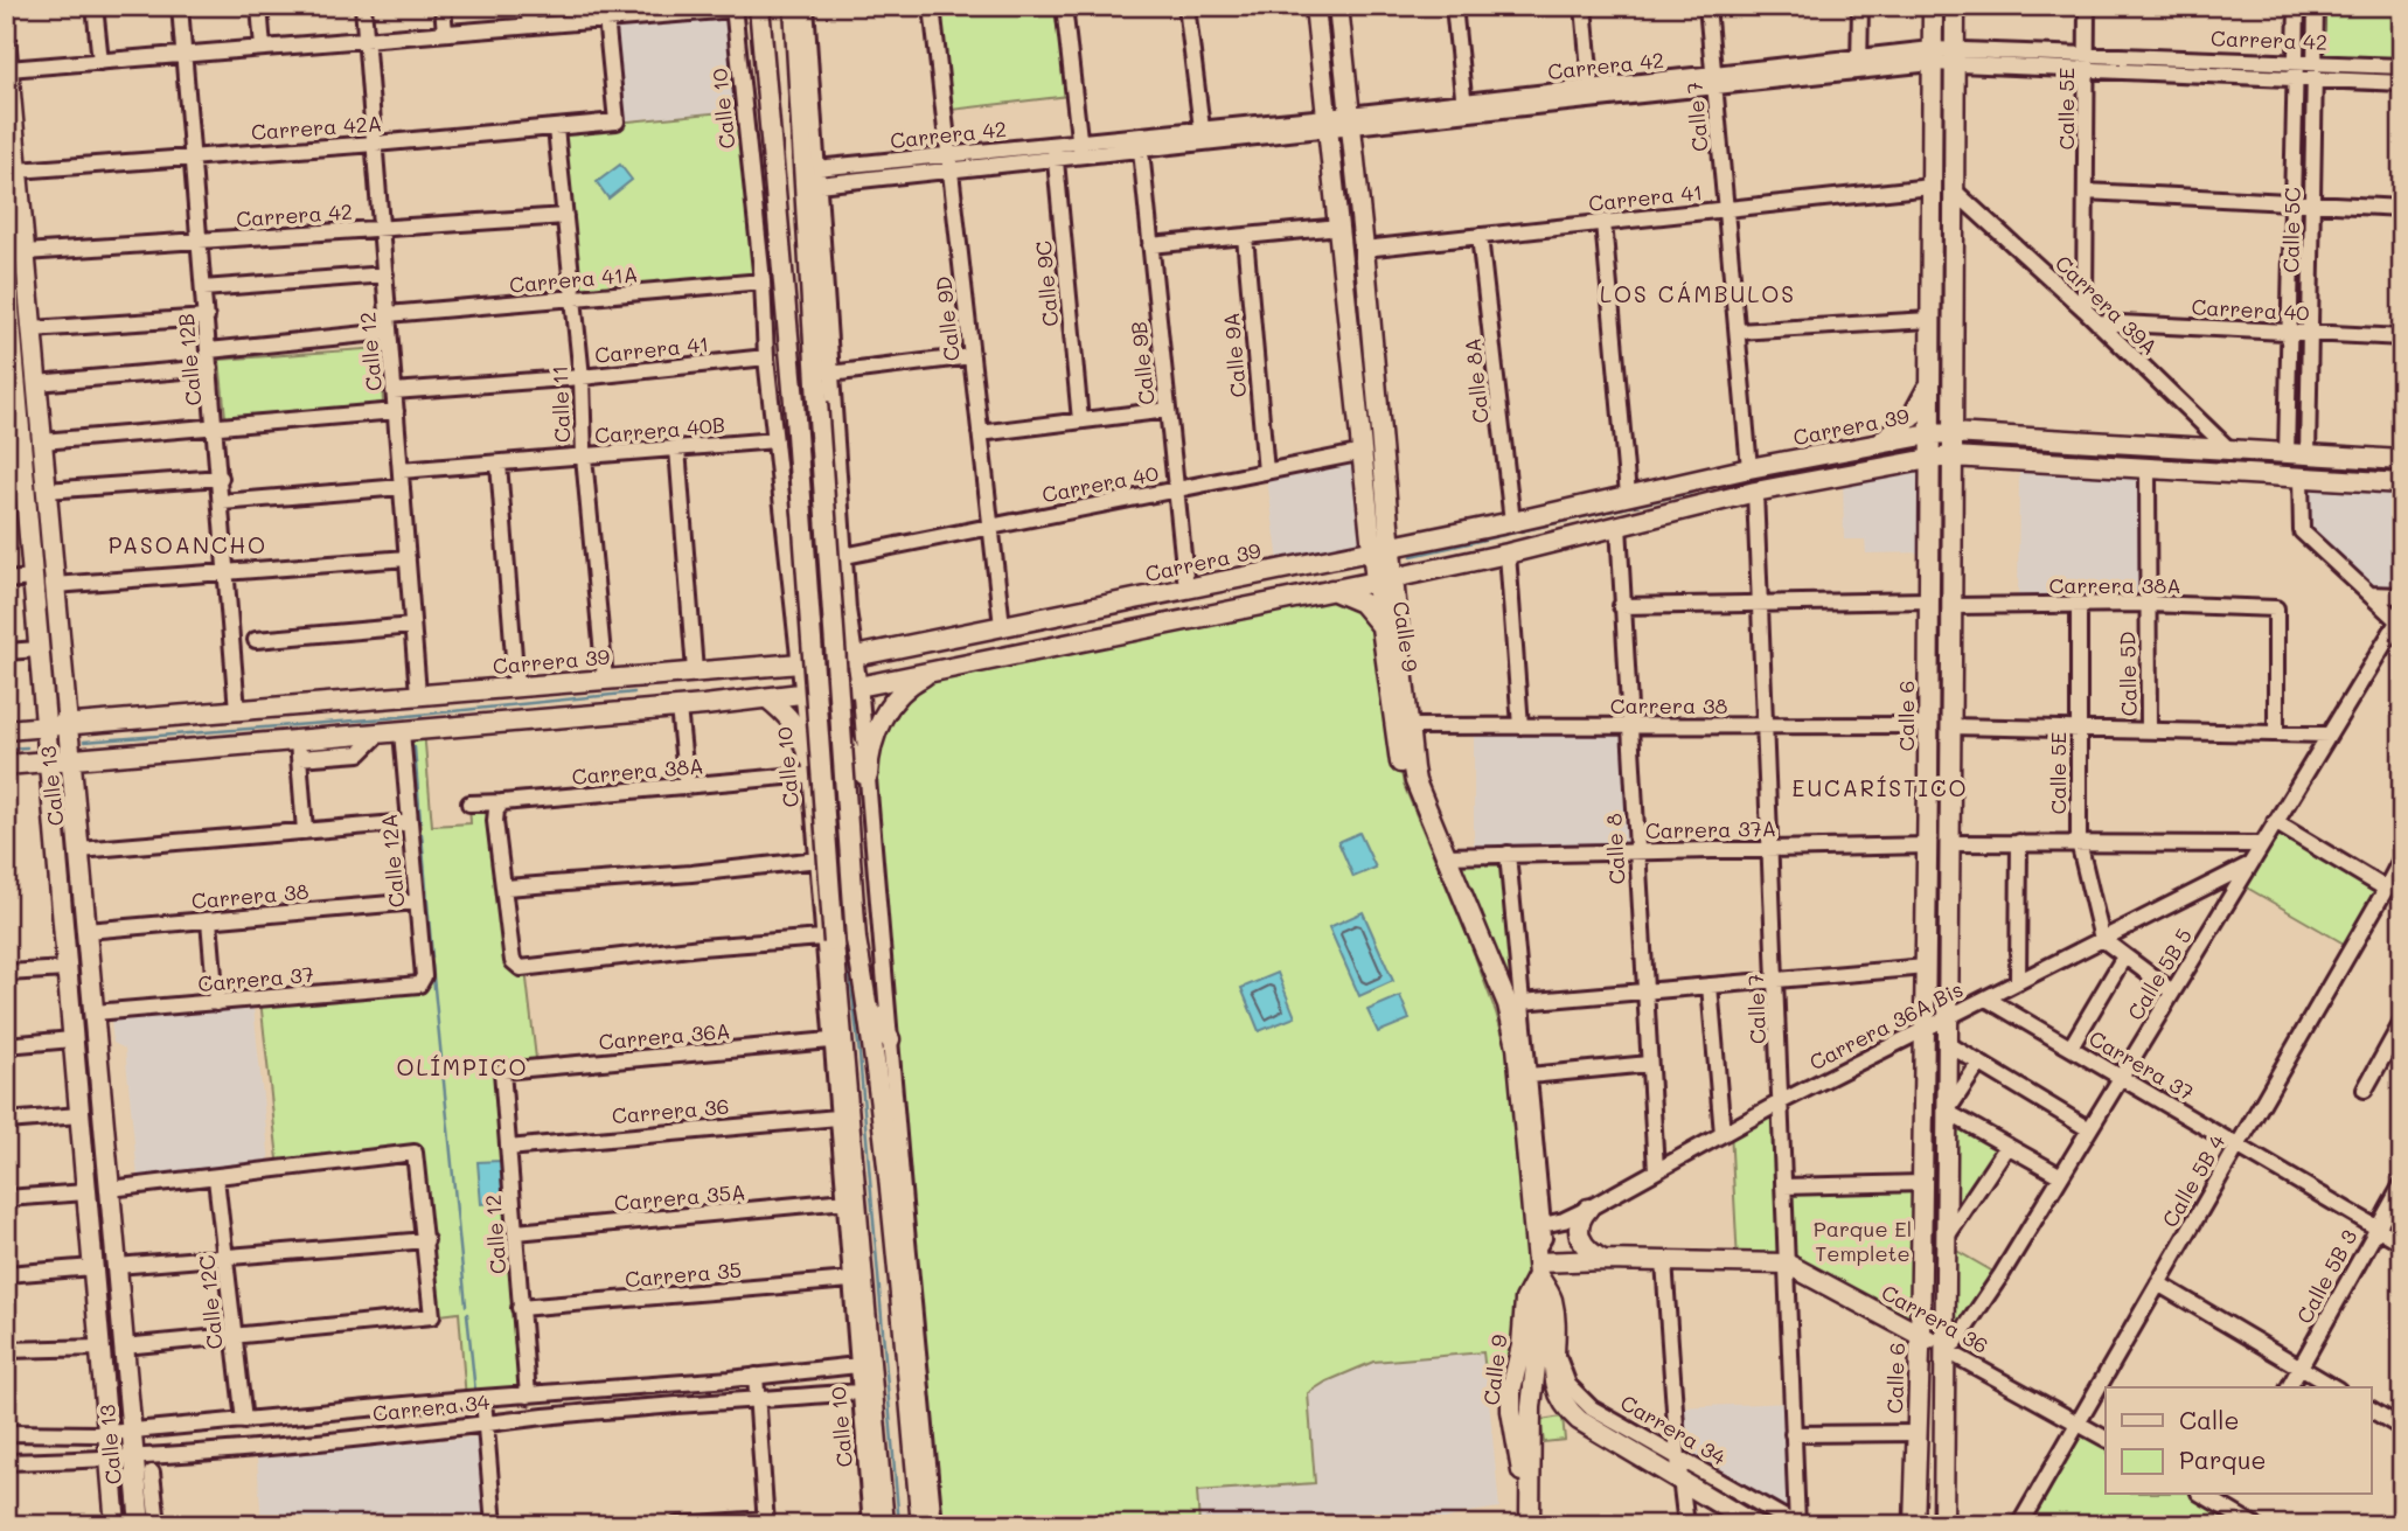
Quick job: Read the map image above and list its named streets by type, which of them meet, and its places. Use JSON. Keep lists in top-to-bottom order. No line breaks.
{"streets":{"main road":["Calle 10","Carrera 39","Calle 9","Calle 6","Calle 13","Carrera 36","Carrera 34"],"street":["Carrera 42","Calle 5E","Calle 7","Carrera 42A","Carrera 41","Calle 5C","Carrera 41A","Calle 9C","Carrera 39A","Carrera 40","Calle 9D","Calle 12","Calle 9A","Calle 12B","Calle 9B","Calle 8A","Calle 11","Carrera 40B","Carrera 38A","Calle 5D","Carrera 38","Carrera 37A","Calle 8","Calle 12A","Calle 5B 5","Carrera 37","Carrera 36A Bis","Carrera 36A","Calle 5B 4","Carrera 35A","Carrera 35","Calle 5B 3","Calle 12C"]},"crossings":[["Carrera 42","Calle 5E"],["Carrera 42","Calle 7"],["Carrera 42","Calle 5C"],["Carrera 42","Calle 9C"],["Carrera 42","Calle 9D"],["Carrera 42","Calle 12"],["Carrera 42","Calle 12B"],["Carrera 42","Calle 9B"],["Carrera 42","Calle 11"],["Carrera 42","Calle 9"],["Carrera 42","Calle 6"],["Carrera 42","Calle 13"],["Calle 10","Carrera 41"],["Calle 10","Carrera 41A"],["Calle 10","Carrera 39"],["Calle 10","Carrera 40B"],["Calle 10","Carrera 38A"],["Calle 10","Carrera 36A"],["Calle 10","Carrera 36"],["Calle 10","Carrera 35A"],["Calle 10","Carrera 35"],["Calle 10","Carrera 34"],["Calle 5E","Carrera 39A"],["Calle 5E","Carrera 38A"],["Calle 5E","Carrera 36A Bis"],["Calle 7","Carrera 41"],["Calle 7","Carrera 39"],["Calle 7","Carrera 38"],["Calle 7","Carrera 37A"],["Calle 7","Carrera 36A Bis"],["Calle 7","Carrera 36"],["Calle 7","Carrera 34"],["Carrera 42A","Calle 12"],["Carrera 42A","Calle 12B"],["Carrera 42A","Calle 11"],["Carrera 42A","Calle 13"],["Carrera 41","Calle 12"],["Carrera 41","Calle 8A"],["Carrera 41","Calle 11"],["Carrera 41","Calle 9"],["Carrera 41","Calle 6"],["Calle 5C","Carrera 40"],["Calle 5C","Carrera 39"],["Carrera 41A","Calle 12"],["Carrera 41A","Calle 11"],["Carrera 39A","Carrera 40"],["Carrera 39A","Carrera 39"],["Carrera 40","Calle 9D"],["Carrera 40","Calle 9A"],["Carrera 40","Calle 9B"],["Carrera 40","Calle 9"],["Calle 9D","Carrera 39"],["Calle 12","Carrera 39"],["Calle 12","Carrera 40B"],["Calle 12","Carrera 36A"],["Calle 12","Carrera 36"],["Calle 12","Carrera 35A"],["Calle 12","Carrera 35"],["Calle 12","Carrera 34"],["Calle 12B","Carrera 39"],["Calle 9B","Carrera 39"],["Calle 8A","Carrera 39"],["Calle 11","Carrera 39"],["Calle 11","Carrera 40B"],["Carrera 39","Calle 9"],["Carrera 39","Calle 5D"],["Carrera 39","Calle 6"],["Carrera 39","Calle 13"],["Carrera 39","Calle 8"],["Carrera 39","Calle 12A"],["Carrera 38A","Calle 5D"],["Calle 9","Carrera 38"],["Calle 9","Carrera 37A"],["Calle 9","Carrera 36A Bis"],["Calle 9","Carrera 36"],["Calle 9","Carrera 34"],["Carrera 38","Calle 6"],["Carrera 38","Calle 13"],["Carrera 38","Calle 8"],["Carrera 38","Calle 12A"],["Calle 6","Carrera 37A"],["Calle 6","Carrera 36A Bis"],["Calle 6","Carrera 36"],["Calle 13","Carrera 37"],["Calle 13","Carrera 34"],["Carrera 37A","Calle 8"],["Calle 8","Carrera 36A Bis"],["Calle 12A","Carrera 37"],["Calle 5B 5","Carrera 37"],["Calle 5B 5","Carrera 36A Bis"],["Calle 5B 5","Carrera 36"],["Carrera 37","Carrera 36A Bis"],["Carrera 37","Calle 5B 4"],["Carrera 37","Calle 5B 3"],["Carrera 36","Calle 5B 4"],["Carrera 36","Carrera 34"],["Calle 12C","Carrera 34"]],"districts":["LOS CÁMBULOS","PASOANCHO","EUCARÍSTICO","OLÍMPICO"],"parks":["Parque El Templete"],"legend":["Calle","Parque"]}
